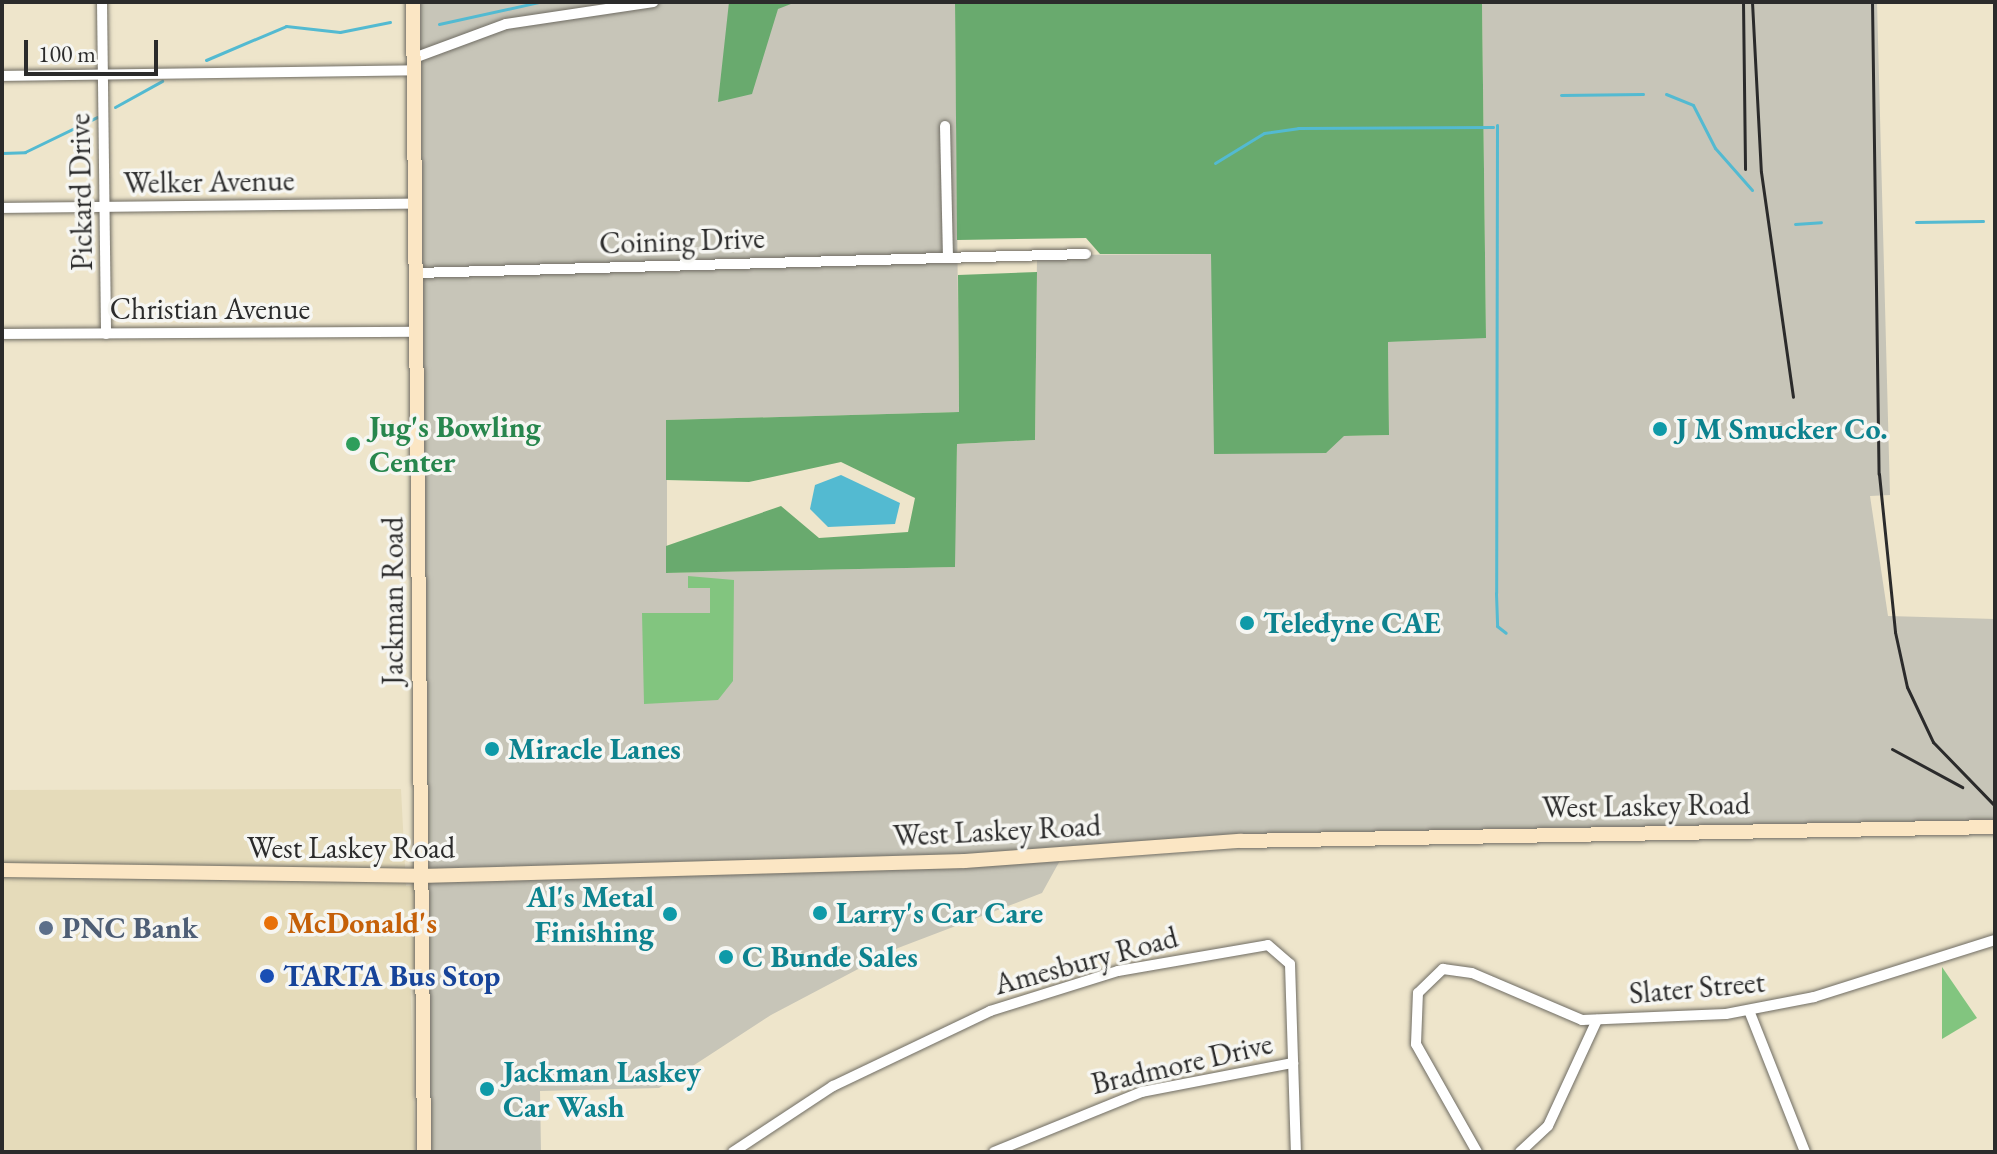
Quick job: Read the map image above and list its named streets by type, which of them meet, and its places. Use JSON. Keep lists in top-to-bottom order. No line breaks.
{"streets":{"main road":["Jackman Road","West Laskey Road"],"street":["Welker Avenue","Pickard Drive","Coining Drive","Christian Avenue","Amesbury Road","Slater Street","Bradmore Drive"]},"crossings":[["Welker Avenue","Pickard Drive"],["Welker Avenue","Jackman Road"],["Pickard Drive","Christian Avenue"],["Coining Drive","Jackman Road"],["Christian Avenue","Jackman Road"],["Jackman Road","West Laskey Road"],["Amesbury Road","Bradmore Drive"]],"places":["J M Smucker Co.","Jug's Bowling Center","Teledyne CAE","Miracle Lanes","Larry's Car Care","Al's Metal Finishing","McDonald's","PNC Bank","C Bunde Sales","TARTA Bus Stop","Jackman Laskey Car Wash"],"scale_bar":"100 m"}
